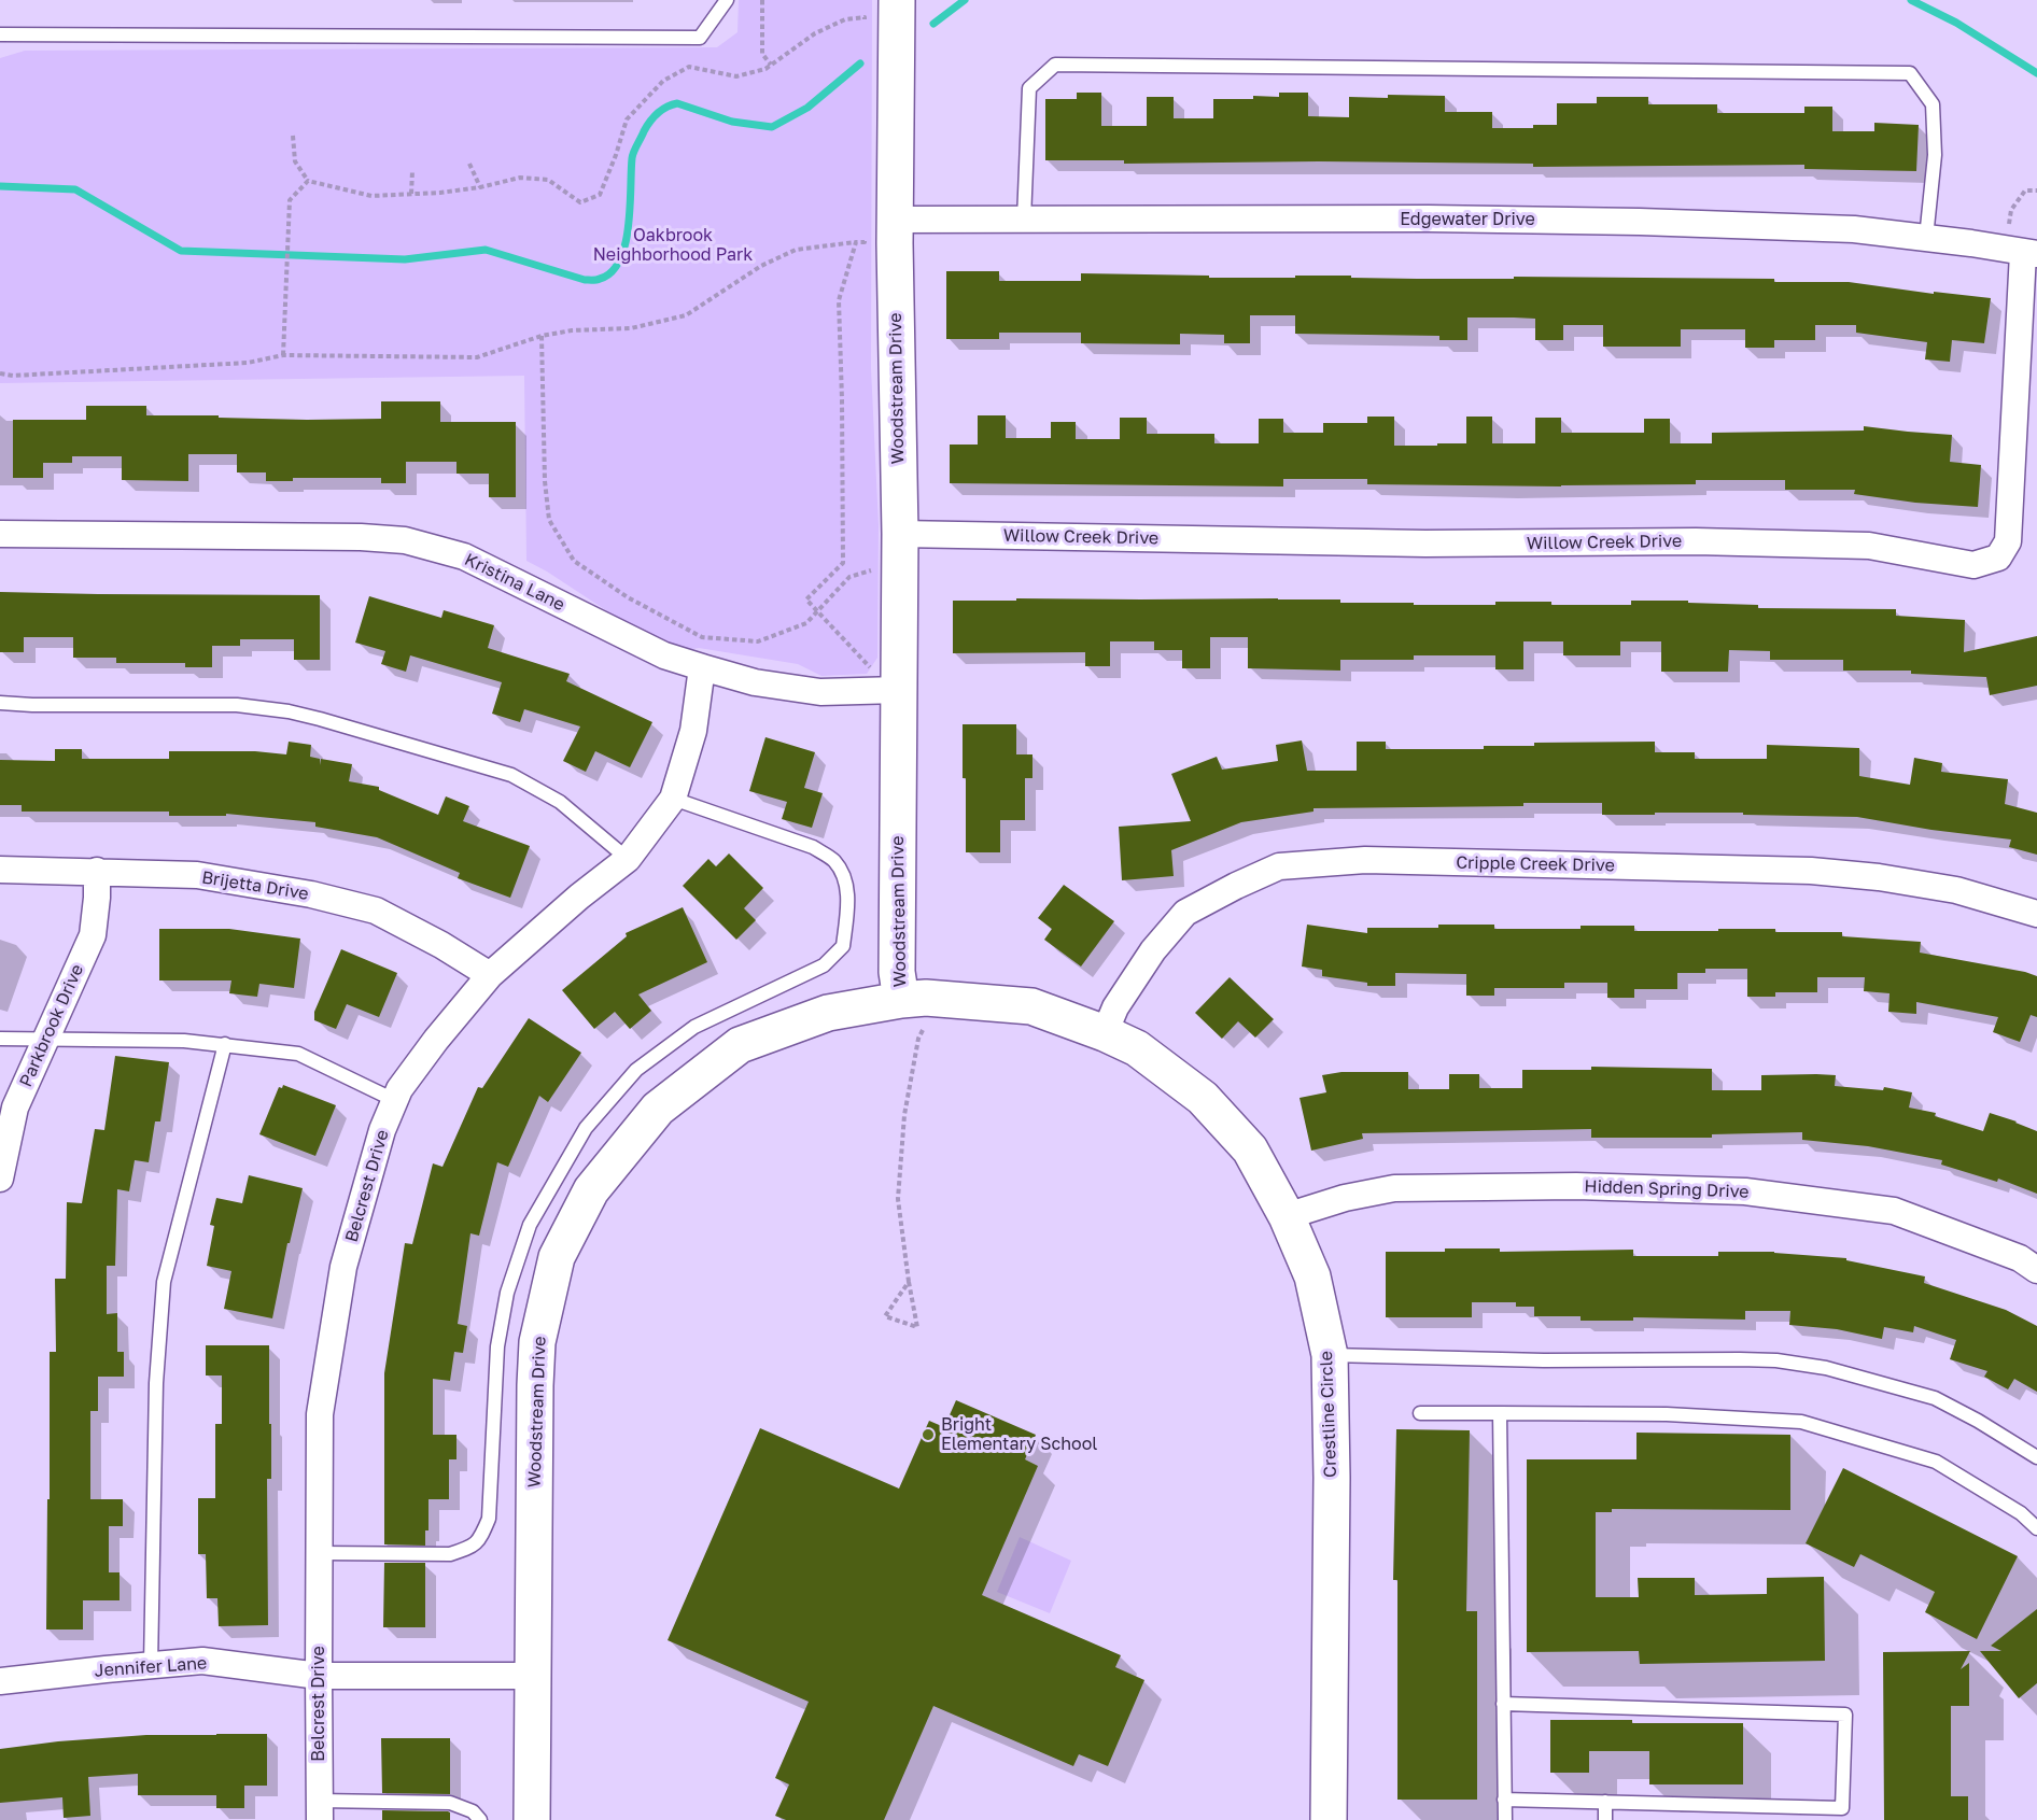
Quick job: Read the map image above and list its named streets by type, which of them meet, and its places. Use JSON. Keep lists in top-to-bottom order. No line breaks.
{"streets":{"street":["Edgewater Drive","Woodstream Drive","Willow Creek Drive","Kristina Lane","Cripple Creek Drive","Brijetta Drive","Parkbrook Drive","Belcrest Drive","Hidden Spring Drive","Crestline Circle","Jennifer Lane"]},"crossings":[["Edgewater Drive","Woodstream Drive"],["Edgewater Drive","Willow Creek Drive"],["Woodstream Drive","Willow Creek Drive"],["Woodstream Drive","Kristina Lane"],["Woodstream Drive","Crestline Circle"],["Woodstream Drive","Jennifer Lane"],["Kristina Lane","Belcrest Drive"],["Cripple Creek Drive","Crestline Circle"],["Brijetta Drive","Parkbrook Drive"],["Brijetta Drive","Belcrest Drive"],["Belcrest Drive","Jennifer Lane"],["Hidden Spring Drive","Crestline Circle"]],"parks":["Oakbrook Neighborhood Park"],"places":["Bright Elementary School"]}
